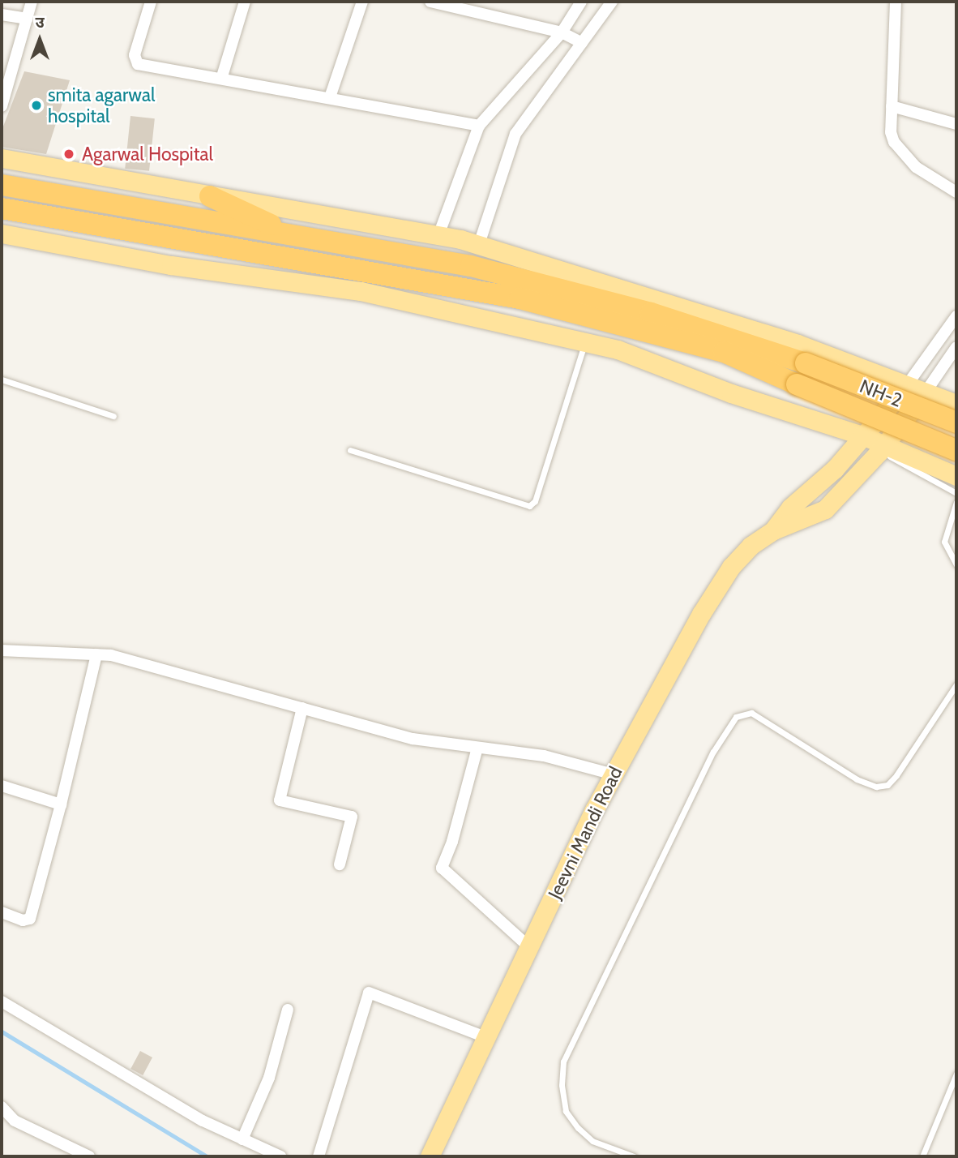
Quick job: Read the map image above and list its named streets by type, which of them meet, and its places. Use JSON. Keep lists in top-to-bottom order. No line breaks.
{"streets":{"highway":["NH-2"],"main road":["Jeevni Mandi Road"]},"places":["smita agarwal hospital","Agarwal Hospital"],"north":"top"}
